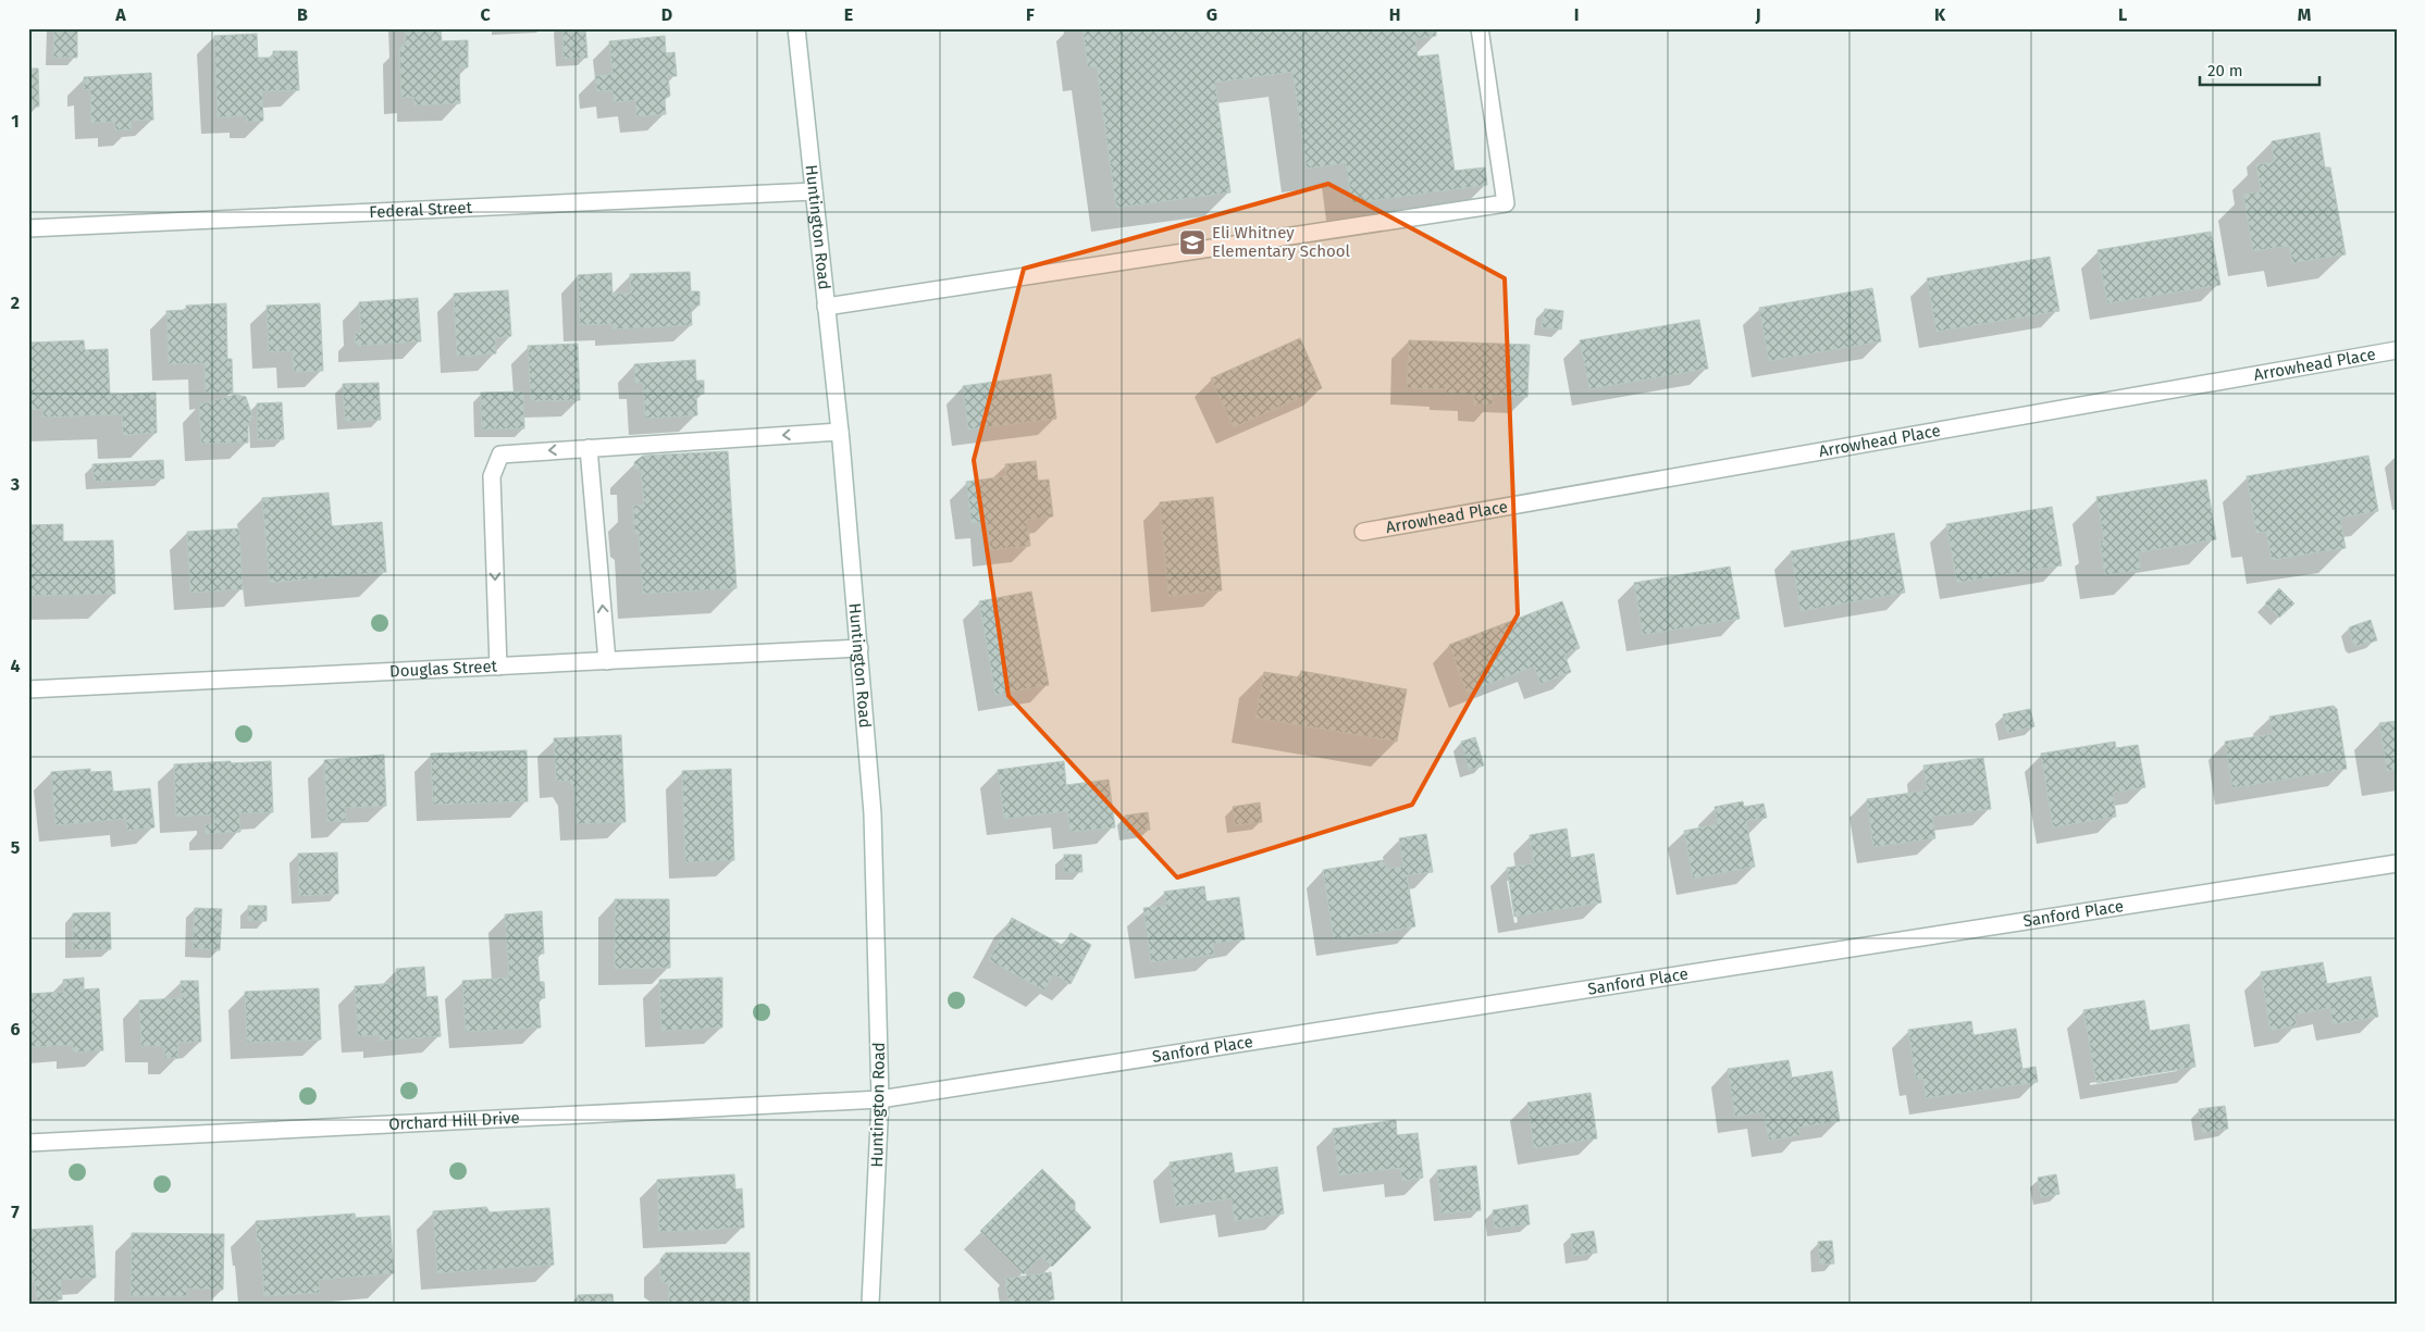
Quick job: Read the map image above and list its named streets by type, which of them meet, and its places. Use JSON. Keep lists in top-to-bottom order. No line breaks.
{"streets":{"street":["Federal Street","Huntington Road","Arrowhead Place","Douglas Street","Sanford Place","Orchard Hill Drive"]},"crossings":[["Federal Street","Huntington Road"],["Huntington Road","Douglas Street"],["Huntington Road","Sanford Place"],["Huntington Road","Orchard Hill Drive"],["Sanford Place","Orchard Hill Drive"]],"places":{"school or university":["Eli Whitney Elementary School"]},"scale_bar":"20 m","grid":{"columns":["A","B","C","D","E","F","G","H","I","J","K","L","M"],"rows":["1","2","3","4","5","6","7"]}}
